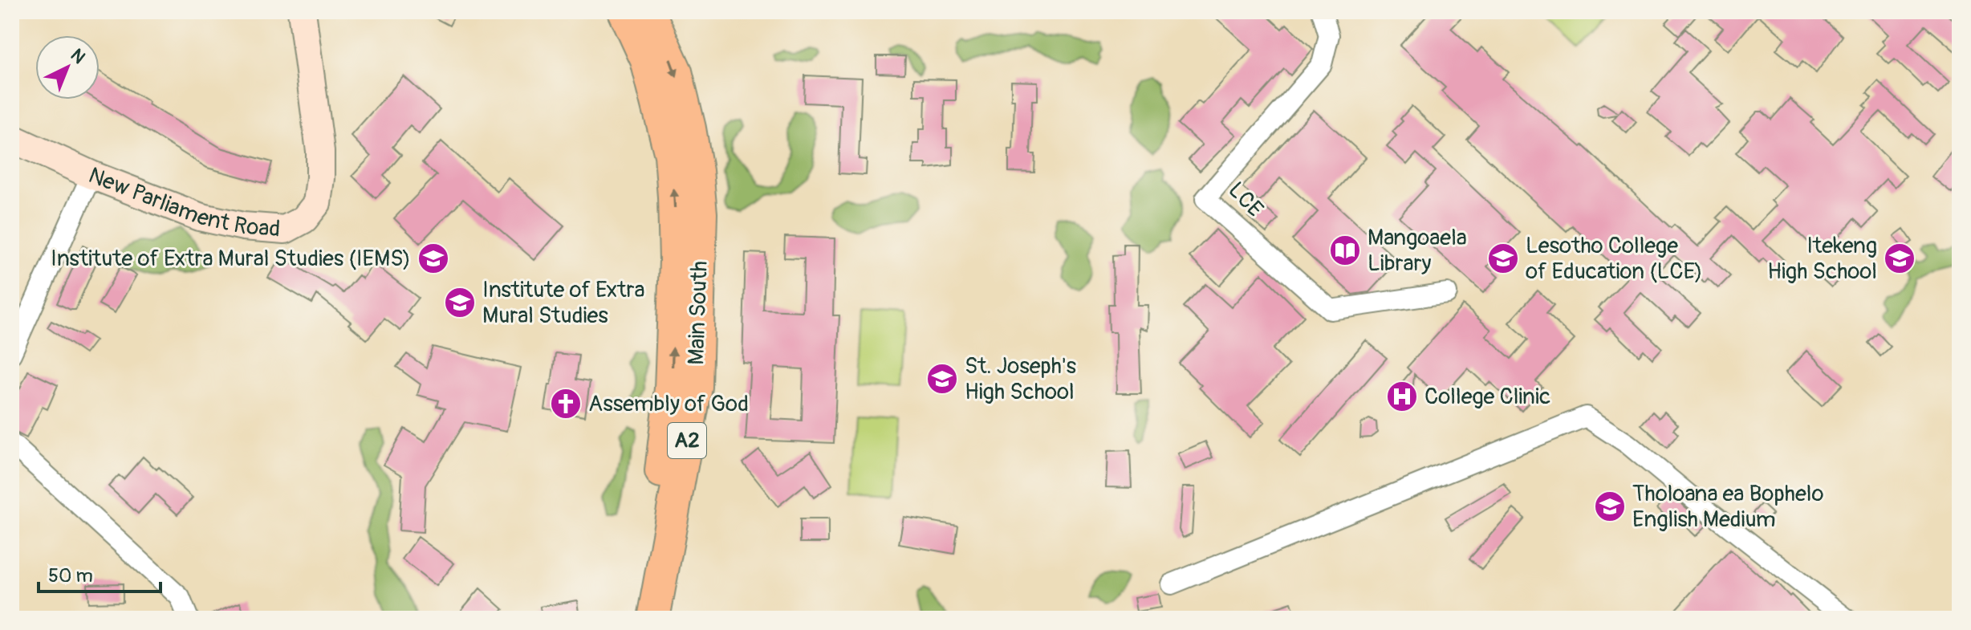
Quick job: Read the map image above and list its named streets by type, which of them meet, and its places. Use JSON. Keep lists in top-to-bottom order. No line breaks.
{"streets":{"highway":["Main South","A2"],"main road":["New Parliament Road"],"street":["LCE"]},"places":{"library":["Mangoaela Library"],"school or university":["Institute of Extra Mural Studies (IEMS)","Lesotho College of Education (LCE)","Itekeng High School","Institute of Extra Mural Studies","St. Joseph's High School","Tholoana ea Bophelo English Medium"],"hospital":["College Clinic"],"church":["Assembly of God"]},"scale_bar":"50 m","north":"top right"}
